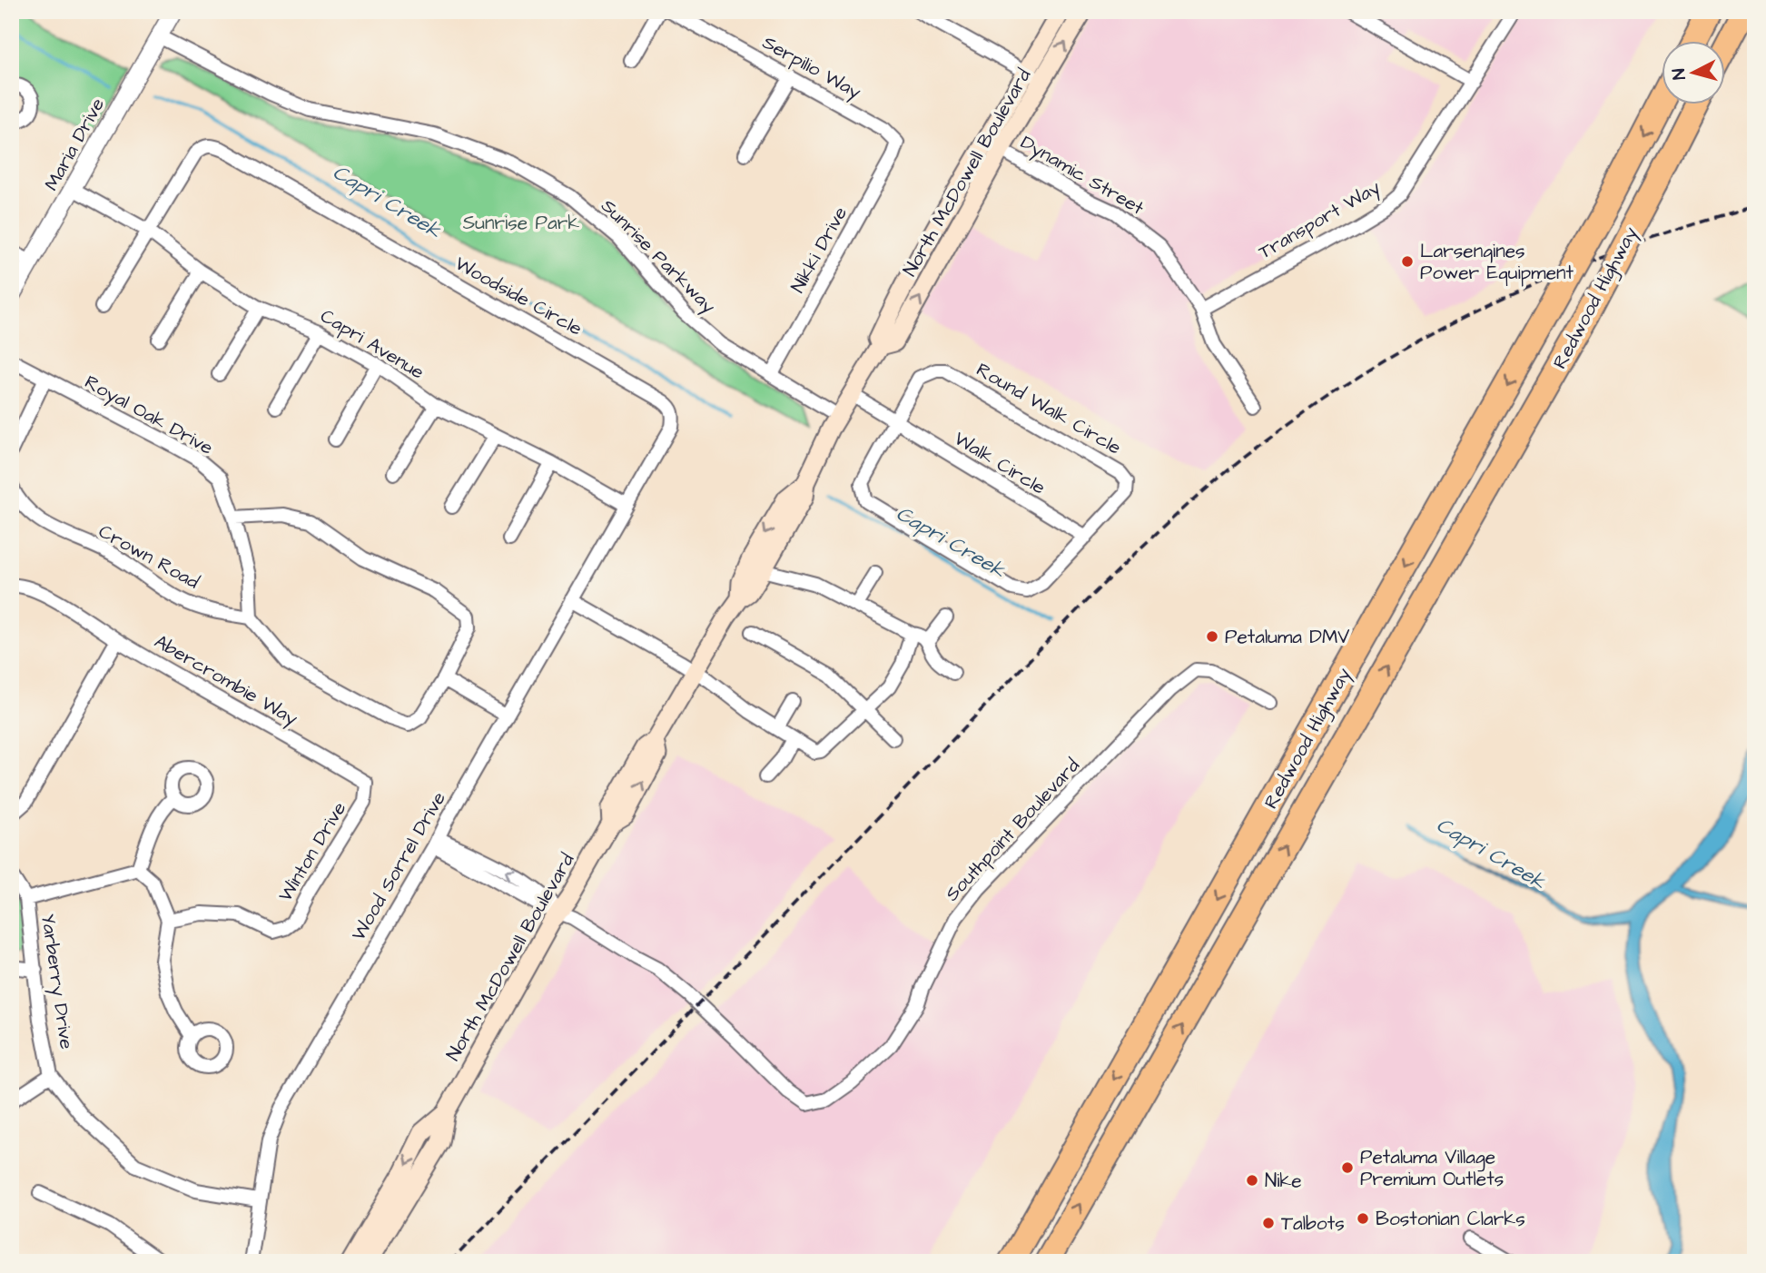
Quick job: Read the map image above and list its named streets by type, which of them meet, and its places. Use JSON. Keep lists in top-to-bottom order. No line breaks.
{"streets":{"highway":["Redwood Highway"],"main road":["North McDowell Boulevard"],"street":["Serpilio Way","Maria Drive","Dynamic Street","Transport Way","Nikki Drive","Sunrise Parkway","Woodside Circle","Capri Avenue","Round Walk Circle","Royal Oak Drive","Walk Circle","Crown Road","Abercrombie Way","Southpoint Boulevard","Winton Drive","Wood Sorrel Drive","Yarberry Drive"]},"crossings":[["Serpilio Way","Nikki Drive"],["Maria Drive","Sunrise Parkway"],["Maria Drive","Capri Avenue"],["North McDowell Boulevard","Dynamic Street"],["North McDowell Boulevard","Sunrise Parkway"],["North McDowell Boulevard","Southpoint Boulevard"],["Dynamic Street","Transport Way"],["Nikki Drive","Sunrise Parkway"],["Woodside Circle","Capri Avenue"],["Woodside Circle","Wood Sorrel Drive"],["Capri Avenue","Wood Sorrel Drive"],["Round Walk Circle","Walk Circle"],["Royal Oak Drive","Crown Road"],["Abercrombie Way","Winton Drive"],["Southpoint Boulevard","Wood Sorrel Drive"],["Wood Sorrel Drive","Yarberry Drive"]],"water":["Capri Creek"],"parks":["Sunrise Park"],"places":["Larsengines Power Equipment","Petaluma DMV","Petaluma Village Premium Outlets","Nike","Bostonian Clarks","Talbots"],"north":"left"}
